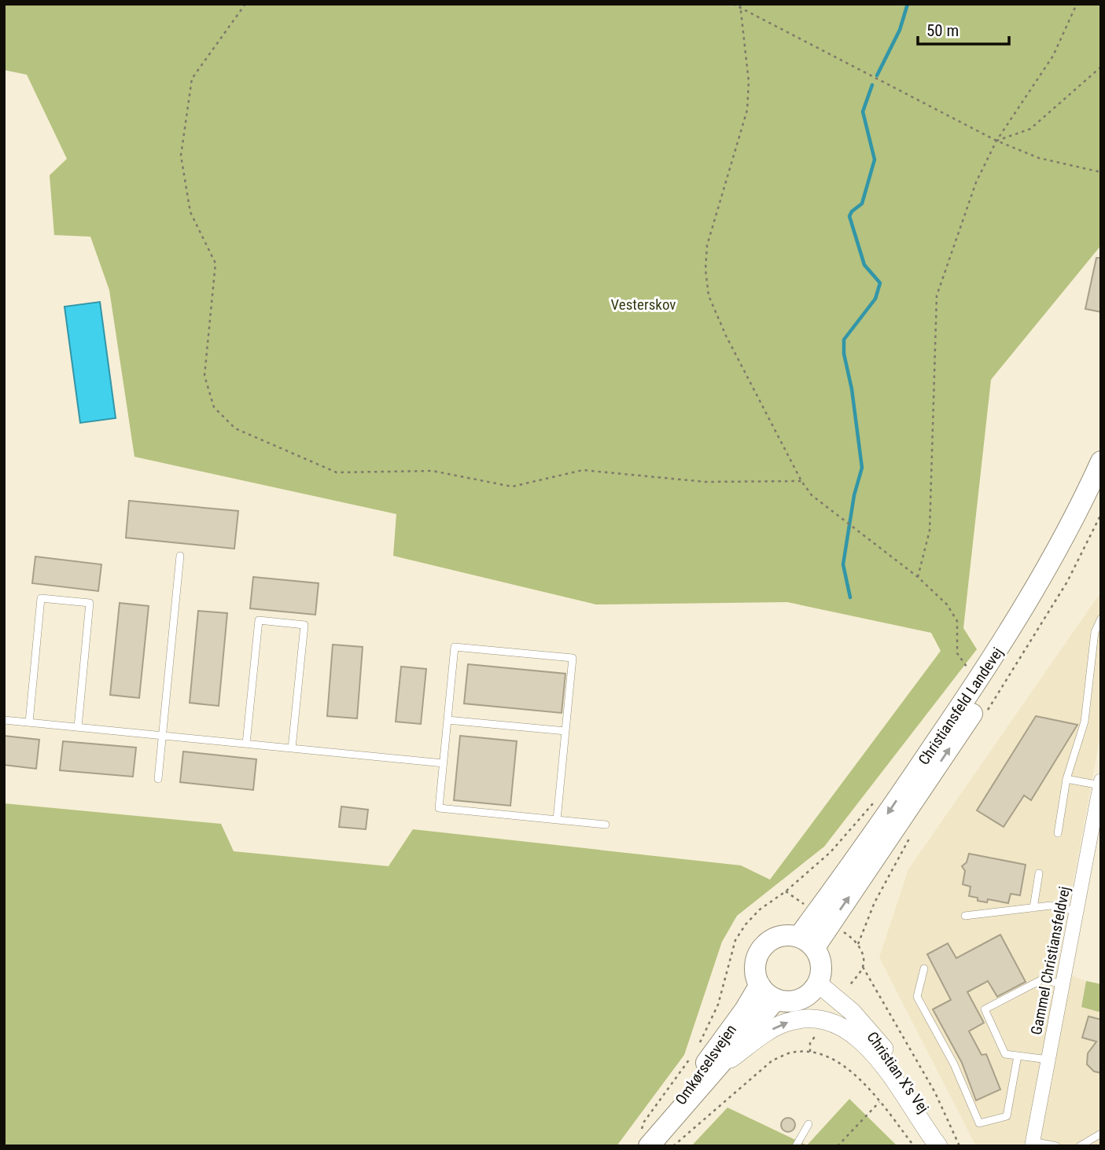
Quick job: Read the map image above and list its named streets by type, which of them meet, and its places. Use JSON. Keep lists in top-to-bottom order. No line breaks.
{"streets":{"main road":["Christiansfeld Landevej","Omkørselsvejen"],"street":["Gammel Christiansfeldvej","Christian X's Vej"]},"crossings":[["Christiansfeld Landevej","Omkørselsvejen"],["Christiansfeld Landevej","Christian X's Vej"],["Omkørselsvejen","Christian X's Vej"]],"parks":["Vesterskov"],"scale_bar":"50 m"}
